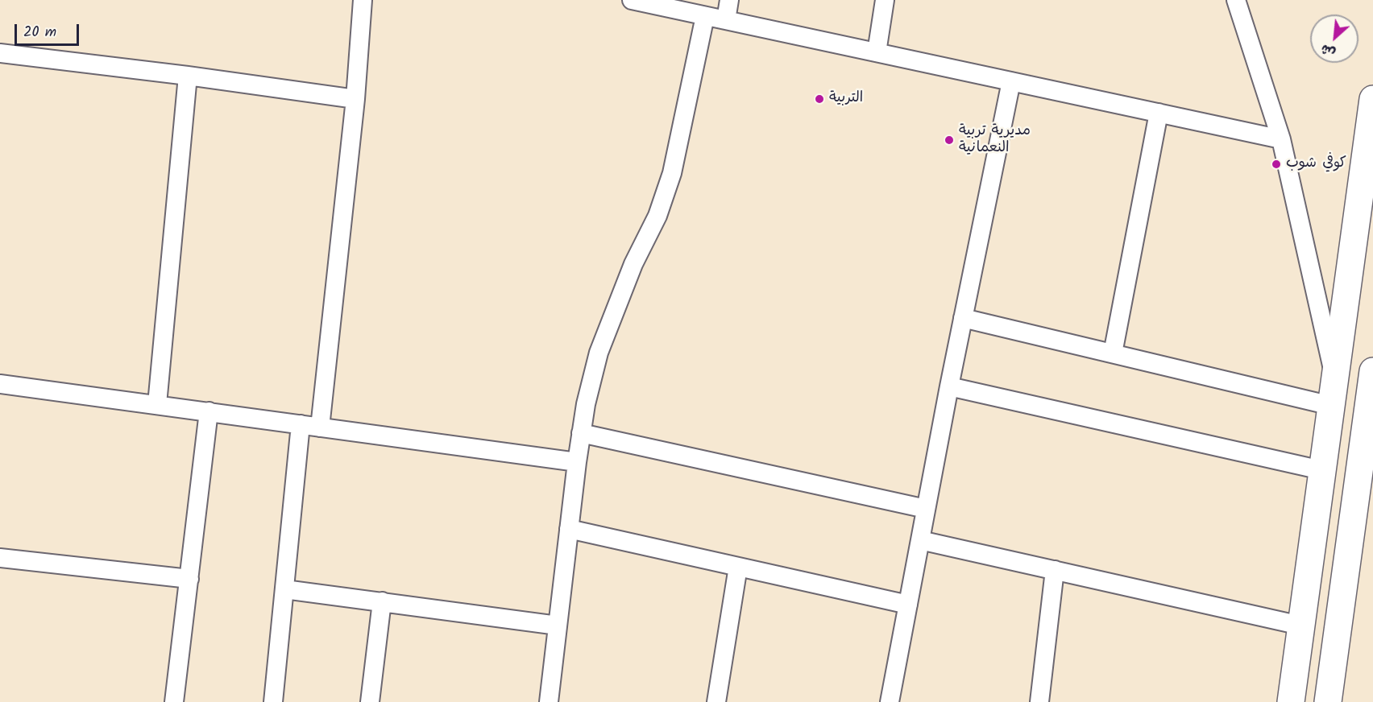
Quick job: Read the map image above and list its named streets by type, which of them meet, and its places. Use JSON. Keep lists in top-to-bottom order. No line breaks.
{"places":["التربية","مديرية تربية النعمانية","كوفي شوب"],"scale_bar":"20 m","north":"bottom left"}
